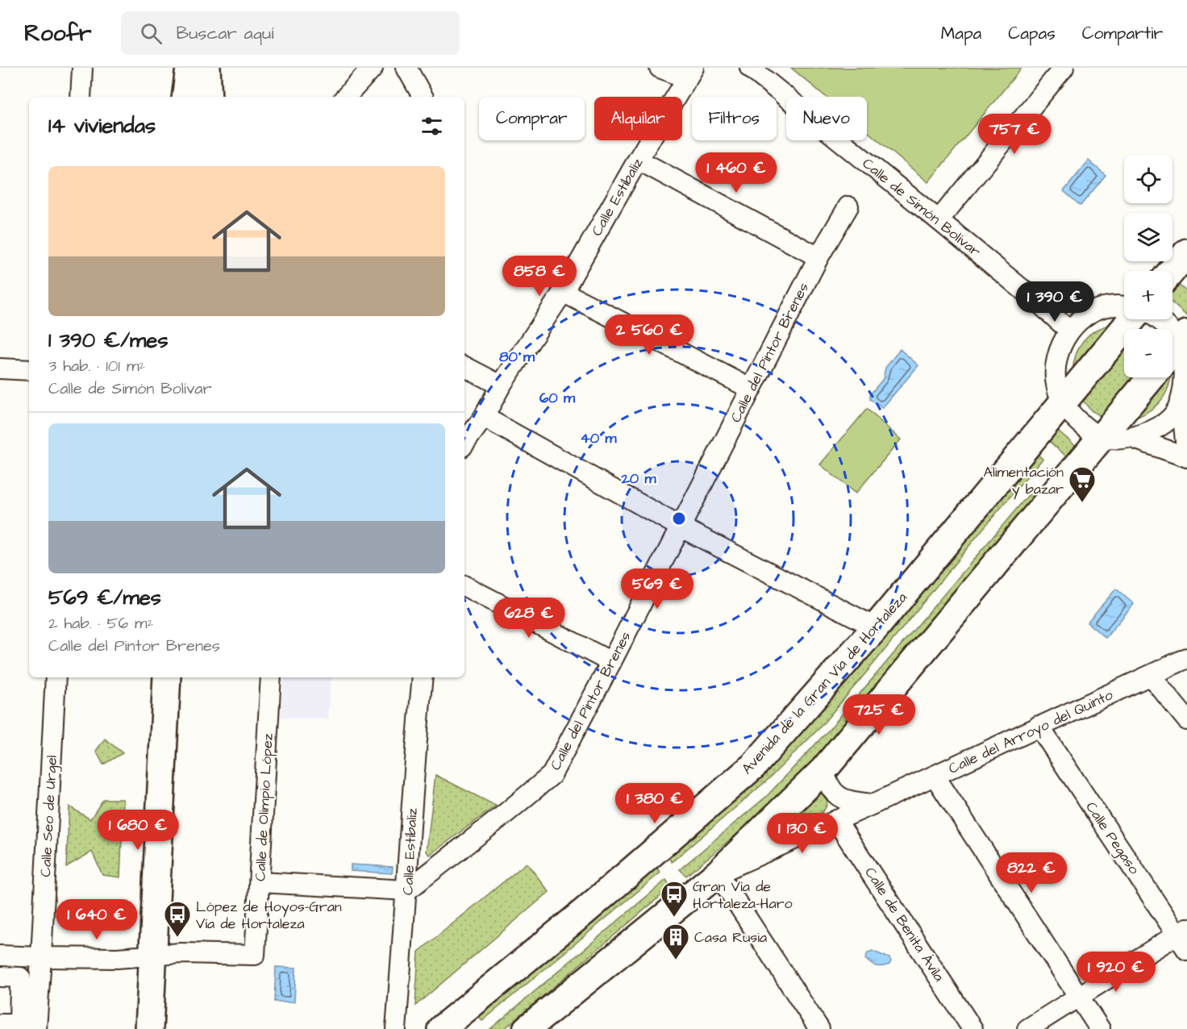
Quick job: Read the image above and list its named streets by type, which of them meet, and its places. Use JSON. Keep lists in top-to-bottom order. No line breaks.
{"streets":{"main road":["Avenida de la Gran Vía de Hortaleza"],"street":["Calle Estíbaliz","Calle de Simón Bolívar","Calle del Pintor Brenes","Calle del Arroyo del Quinto","Calle de Olimpio López","Calle Seo de Urgel","Calle Pegaso","Calle de Benita Ávila"]},"crossings":[["Calle Estíbaliz","Calle del Pintor Brenes"],["Calle del Arroyo del Quinto","Calle Pegaso"],["Calle del Arroyo del Quinto","Calle de Benita Ávila"]],"places":{"supermarket":["Alimentación y bazar"],"bus stop":["Gran Vía de Hortaleza-Haro","López de Hoyos-Gran Vía de Hortaleza"],"building":["Casa Rusia"]},"page":{"header":"Roofr","search":"Buscar aquí","nav":["Mapa","Capas","Compartir"],"chip":["Comprar","Alquilar","Filtros","Nuevo"],"heading":"14 viviendas","price":["757 €","1 460 €","858 €","1 390 €","2 560 €","569 €","628 €","725 €","1 380 €","1 680 €","1 130 €","822 €","1 640 €","1 920 €"],"map_buttons":["+","−"],"list":[{"name":"1 390 €/mes","note":"3 hab. · 101 m² · Calle de Simón Bolívar"},{"name":"569 €/mes","note":"2 hab. · 56 m² · Calle del Pintor Brenes"}]},"rings":["80 m","60 m","40 m","20 m"]}
